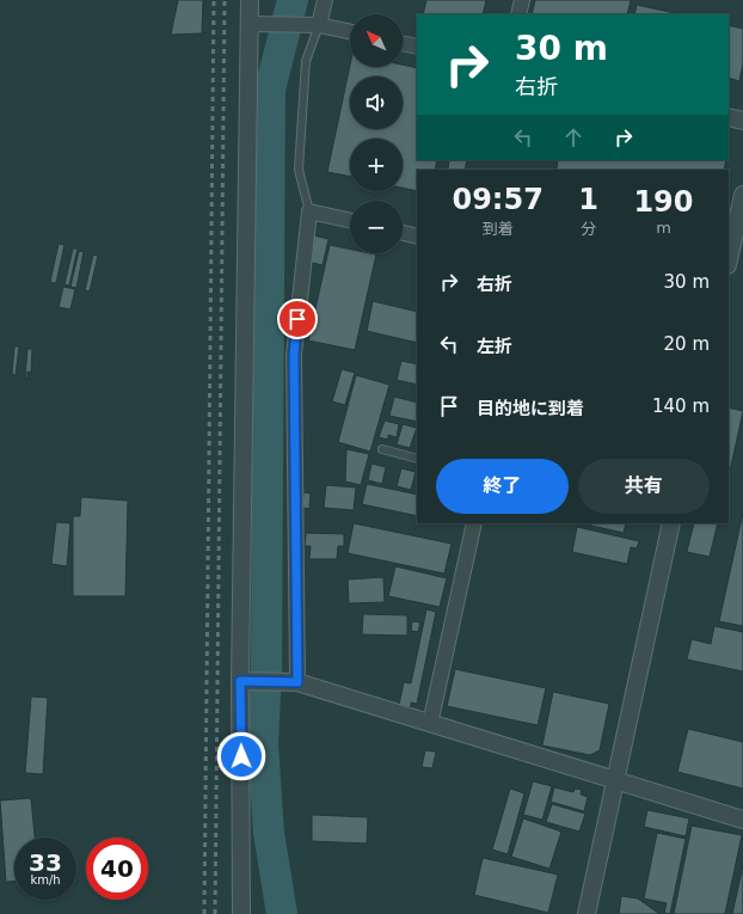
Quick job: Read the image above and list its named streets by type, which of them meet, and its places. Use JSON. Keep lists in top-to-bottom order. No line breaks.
{"north":"top left","page":{"map_buttons":["+","−"],"turn":["30 m","右折"],"eta":["09:57","到着","1","分","190","m"],"list":[{"name":"右折","value":"30 m"},{"name":"左折","value":"20 m"},{"name":"目的地に到着","value":"140 m"}],"buttons":["終了","共有"],"speed":"33 km/h","limit":"40"}}
